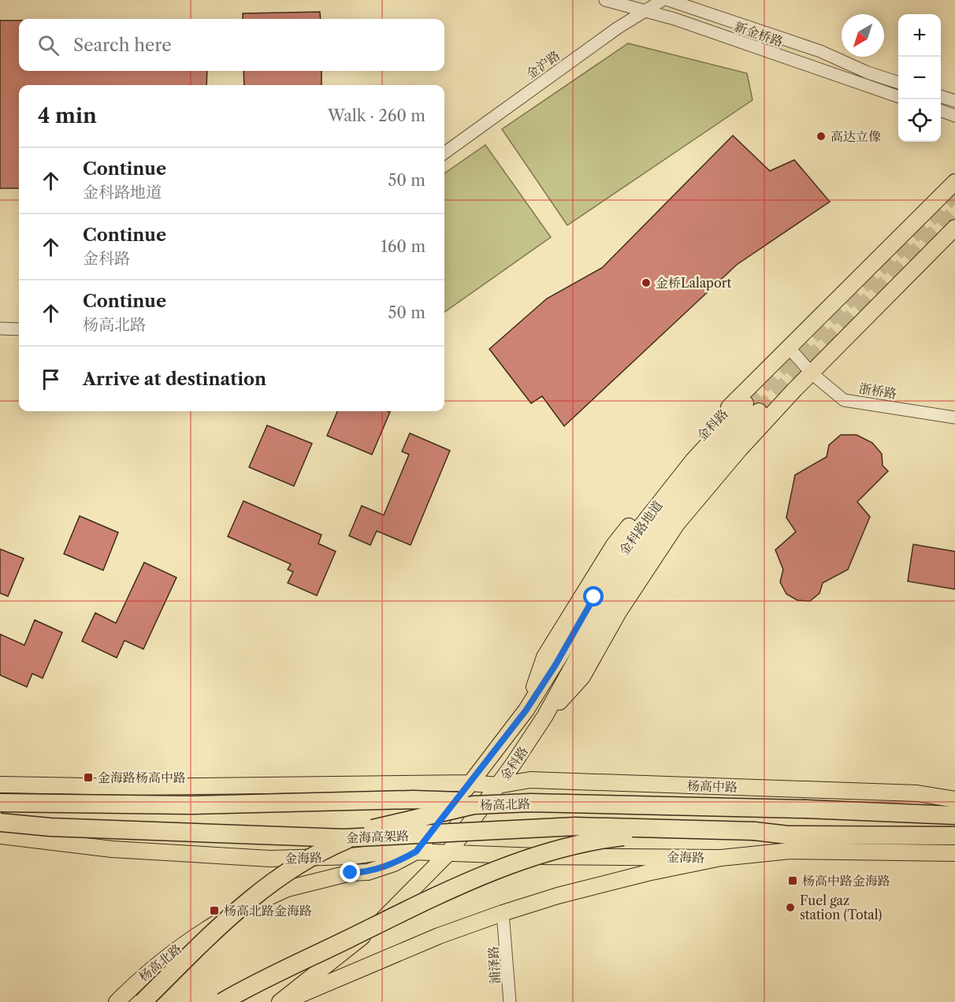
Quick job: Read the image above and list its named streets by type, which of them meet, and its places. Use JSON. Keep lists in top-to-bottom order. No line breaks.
{"streets":{"highway":["杨高北路","金海高架路"],"main road":["金科路","金科路地道","杨高中路","金海路"],"street":["新金桥路","金沪路","浙桥路","浦泽路"]},"crossings":[["新金桥路","金沪路"],["浙桥路","金科路"],["金科路","金科路地道"],["金科路","杨高中路"],["金科路","杨高北路"],["金科路","金海路"],["杨高北路","金海路"]],"places":{"other":["高达立像","金桥Lalaport","Fuel gaz station (Total)"],"transit":["金海路杨高中路","杨高中路金海路","杨高北路金海路"]},"north":"bottom left","page":{"map_buttons":["+","−"],"search":"Search here","heading":["4 min","Walk · 260 m"],"list":[["Continue","金科路地道","50 m"],["Continue","金科路","160 m"],["Continue","杨高北路","50 m"],"Arrive at destination"]}}
